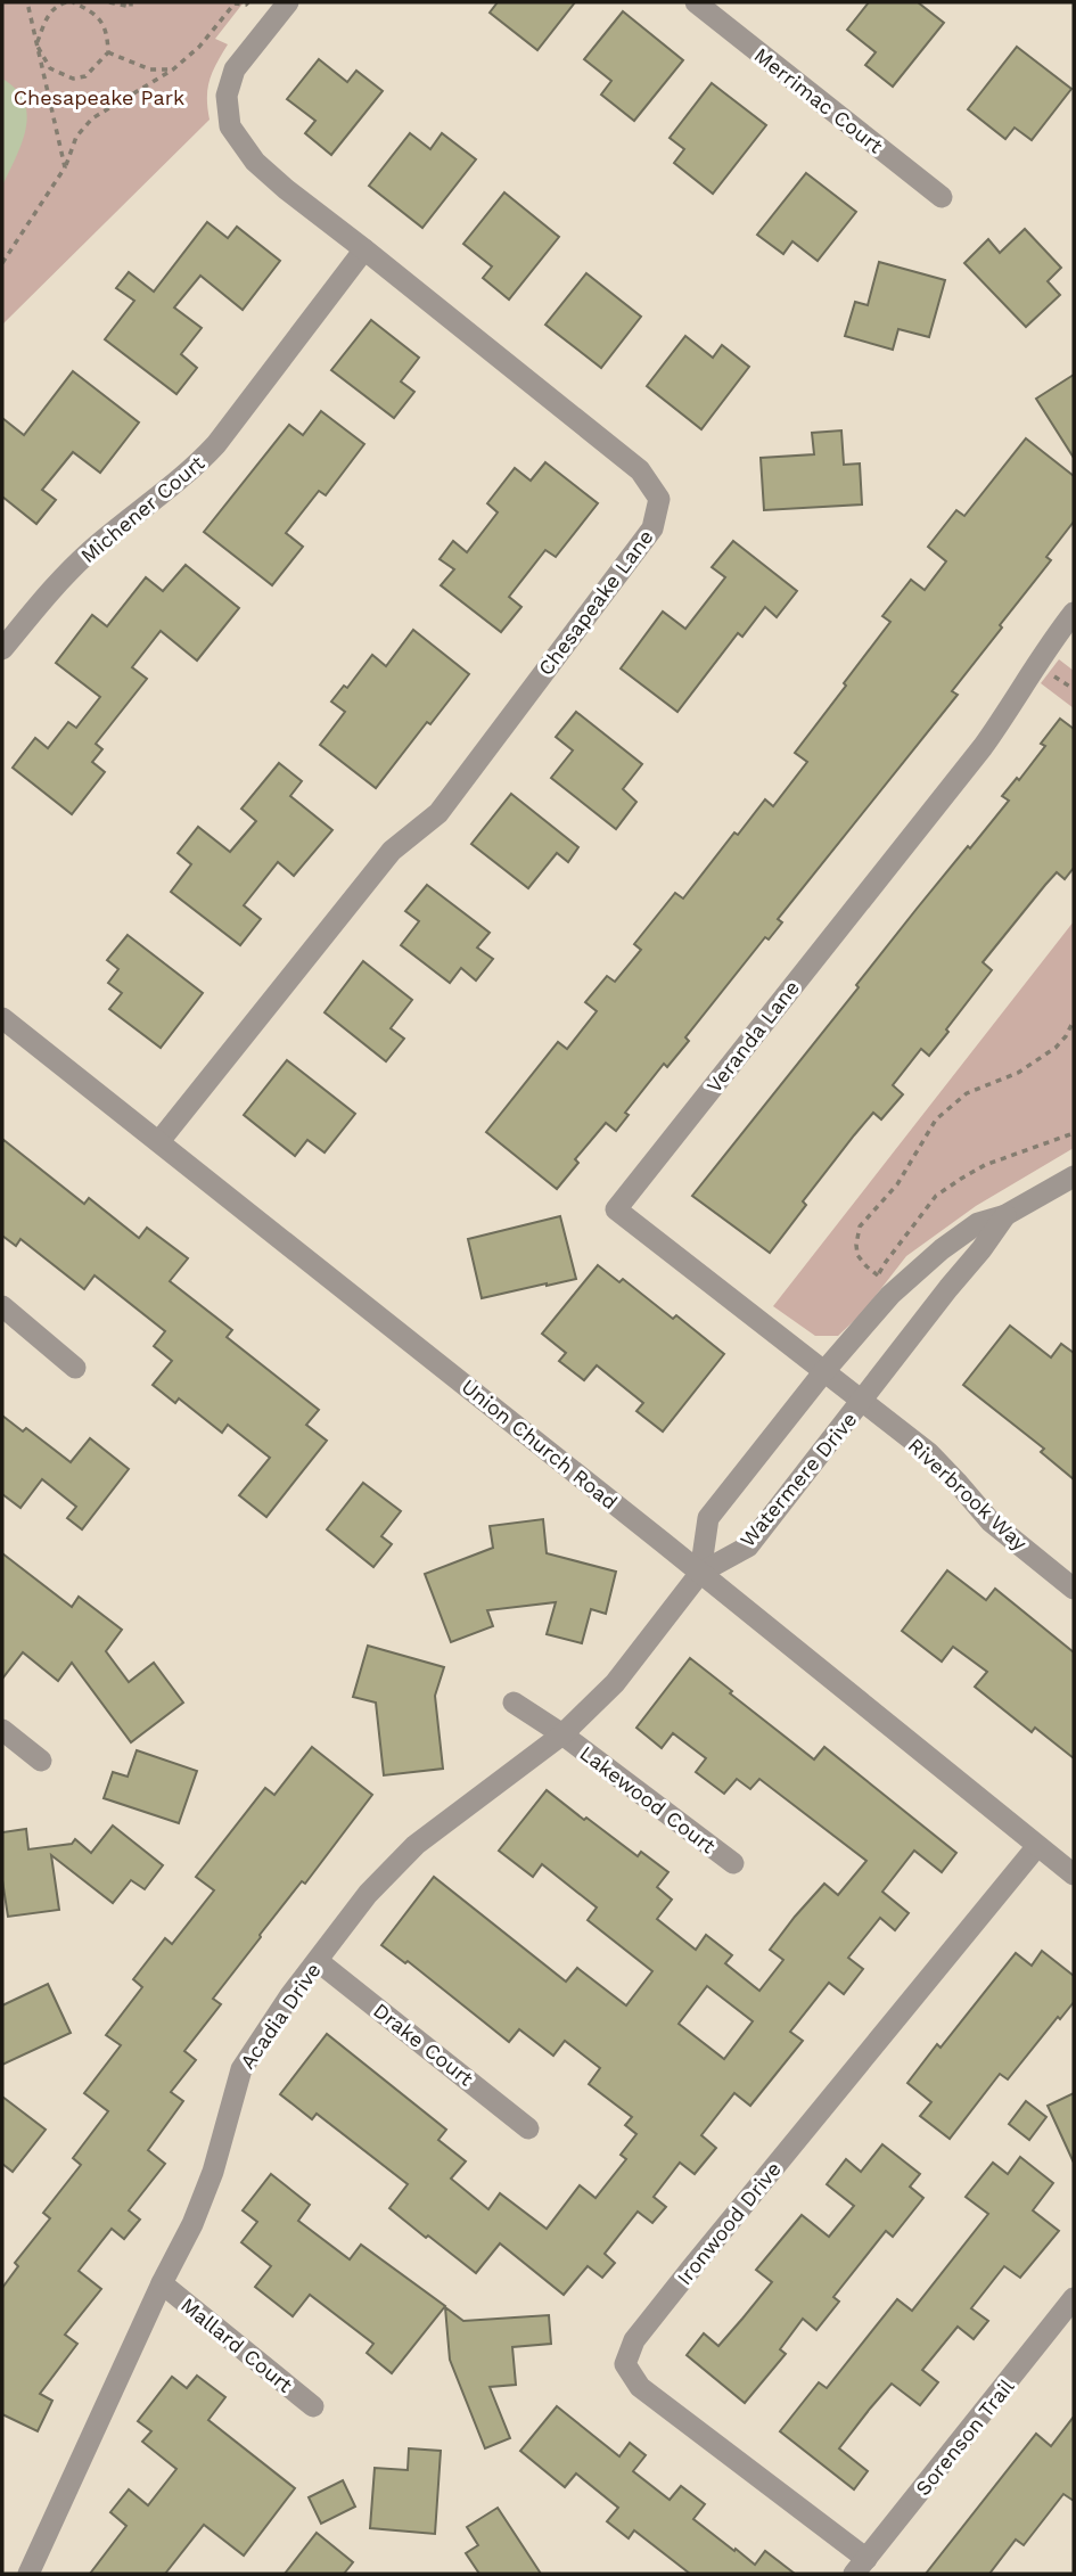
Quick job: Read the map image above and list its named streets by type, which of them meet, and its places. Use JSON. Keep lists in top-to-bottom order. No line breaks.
{"streets":{"street":["Merrimac Court","Michener Court","Chesapeake Lane","Veranda Lane","Union Church Road","Watermere Drive","Riverbrook Way","Lakewood Court","Acadia Drive","Drake Court","Ironwood Drive","Mallard Court","Sorenson Trail"]},"crossings":[["Michener Court","Chesapeake Lane"],["Chesapeake Lane","Union Church Road"],["Veranda Lane","Watermere Drive"],["Veranda Lane","Riverbrook Way"],["Union Church Road","Watermere Drive"],["Union Church Road","Acadia Drive"],["Union Church Road","Ironwood Drive"],["Watermere Drive","Riverbrook Way"],["Watermere Drive","Acadia Drive"],["Lakewood Court","Acadia Drive"],["Acadia Drive","Drake Court"],["Acadia Drive","Mallard Court"],["Ironwood Drive","Sorenson Trail"]],"parks":["Chesapeake Park"]}
